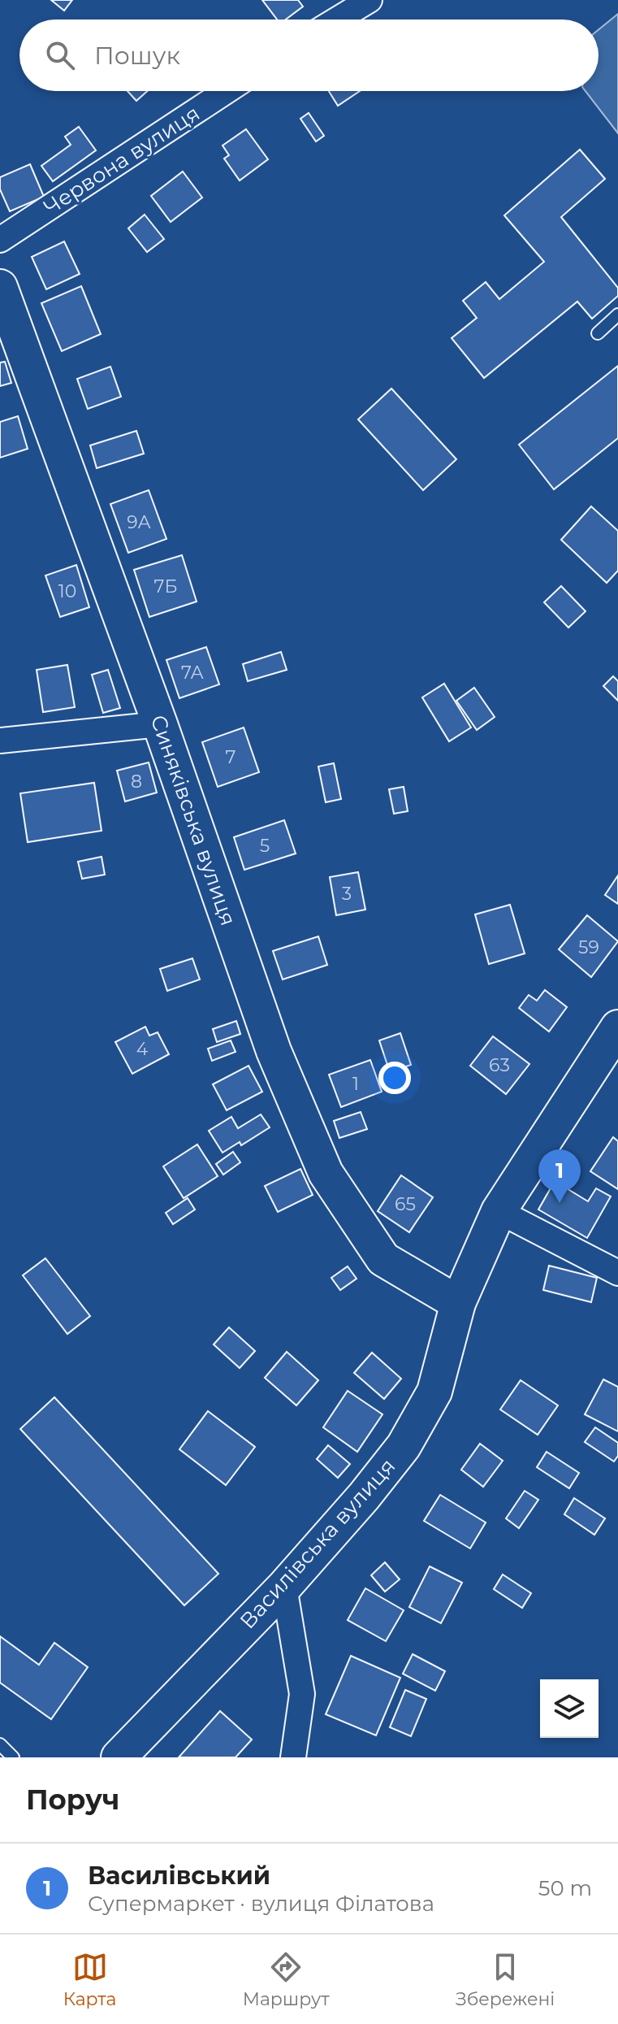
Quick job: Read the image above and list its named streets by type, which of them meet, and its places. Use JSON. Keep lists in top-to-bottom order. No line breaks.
{"streets":{"street":["Червона вулиця","Синяківська вулиця","Василівська вулиця"]},"crossings":[["Синяківська вулиця","Василівська вулиця"]],"house_numbers":["9А","7Б","10","7А","7","8","5","3","59","4","63","1","65"],"page":{"search":"Пошук","pins":"1","heading":"Поруч","list":[{"mark":"1","name":"Василівський","note":"Супермаркет · вулиця Філатова","value":"50 m"}],"nav":["Карта","Маршрут","Збережені"]}}
